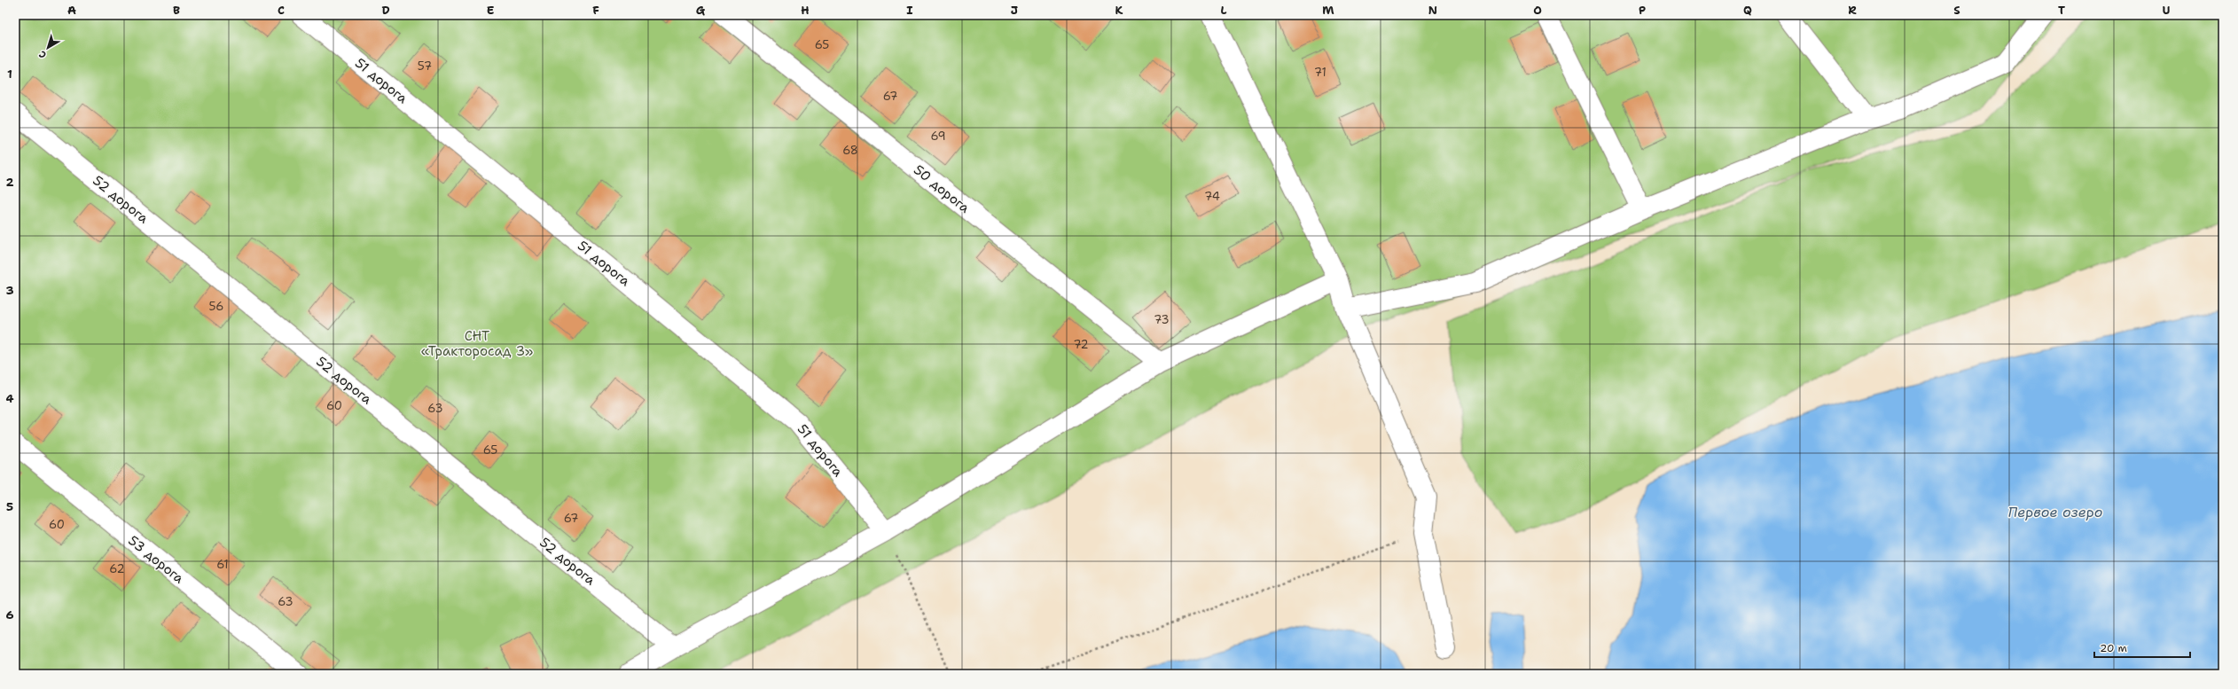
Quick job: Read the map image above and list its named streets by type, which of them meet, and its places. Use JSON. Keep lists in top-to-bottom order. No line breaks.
{"streets":{"street":["51 дорога","50 дорога","52 дорога","53 дорога"]},"water":["Первое озеро"],"parks":["СНТ «Тракторосад 3»"],"house_numbers":["65","57","71","67","69","68","74","56","73","72","60","63","65","67","60","61","62","63"],"scale_bar":"20 m","north":"bottom left","grid":{"columns":["A","B","C","D","E","F","G","H","I","J","K","L","M","N","O","P","Q","R","S","T","U"],"rows":["1","2","3","4","5","6"]}}
